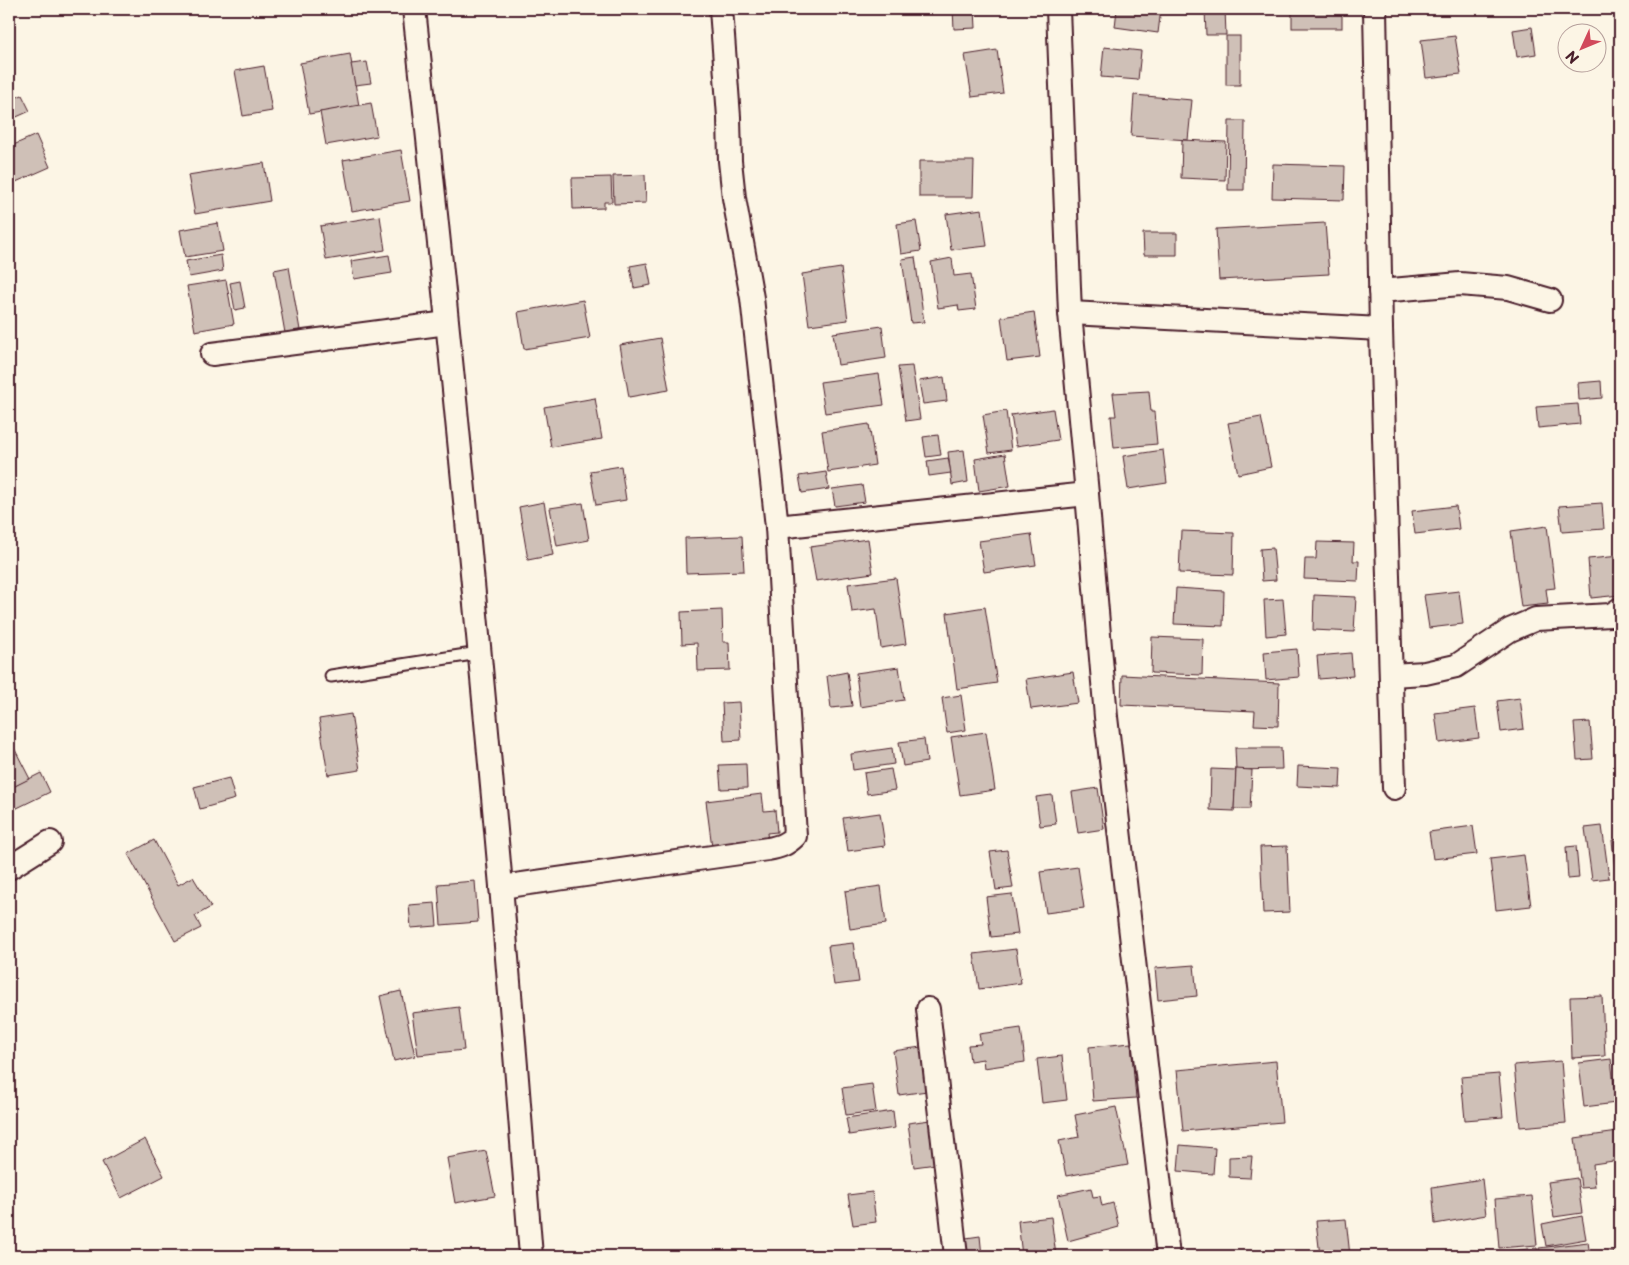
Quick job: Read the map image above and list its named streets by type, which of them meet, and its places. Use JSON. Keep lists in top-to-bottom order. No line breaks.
{"north":"bottom left"}
